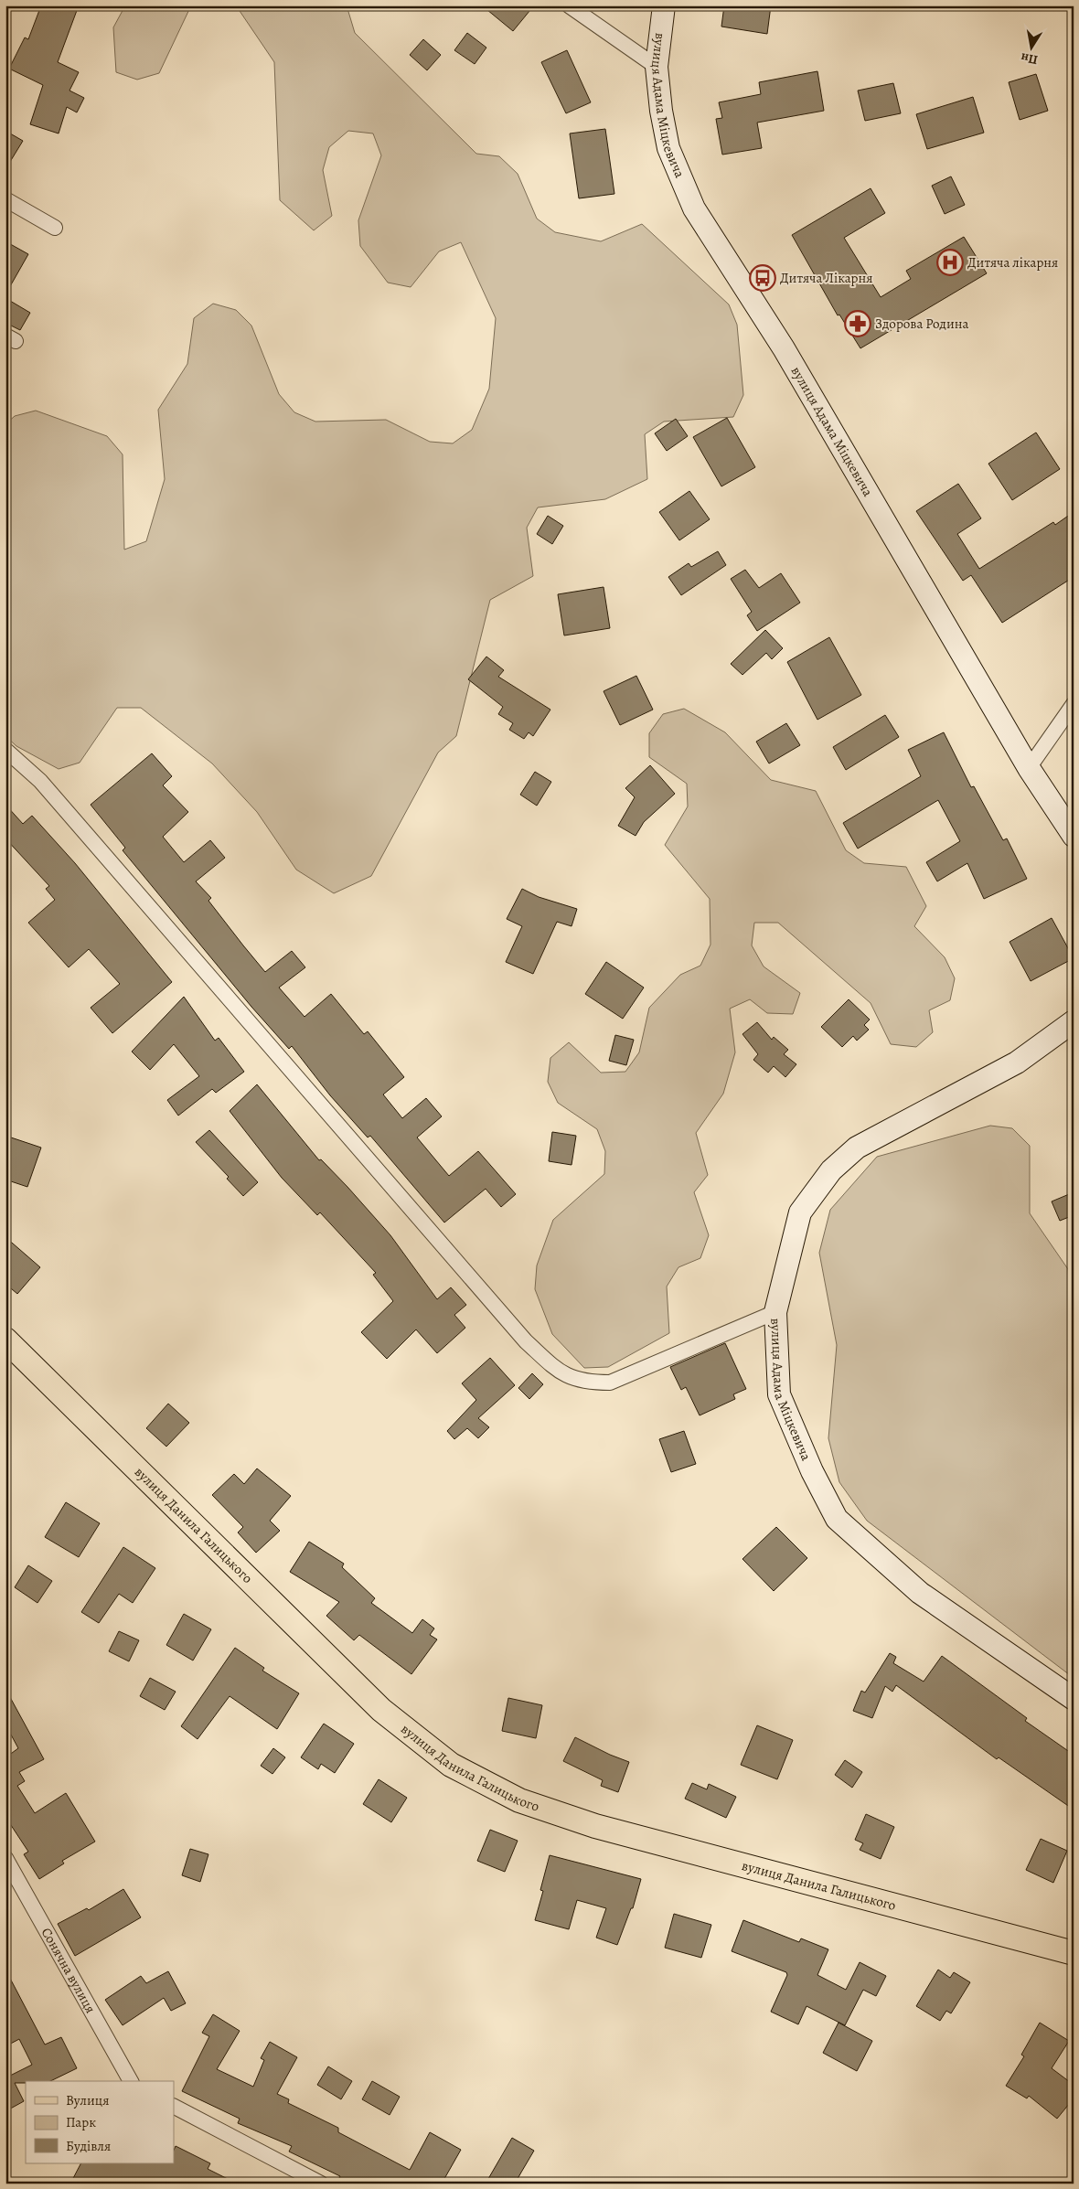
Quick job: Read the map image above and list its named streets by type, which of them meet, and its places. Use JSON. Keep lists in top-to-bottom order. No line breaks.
{"streets":{"main road":["вулиця Данила Галицького"],"street":["вулиця Адама Міцкевича","Сонячна вулиця"]},"places":{"hospital":["Дитяча лікарня"],"bus stop":["Дитяча Лікарня"],"pharmacy":["Здорова Родина"]},"legend":["Вулиця","Парк","Будівля"],"north":"bottom"}
